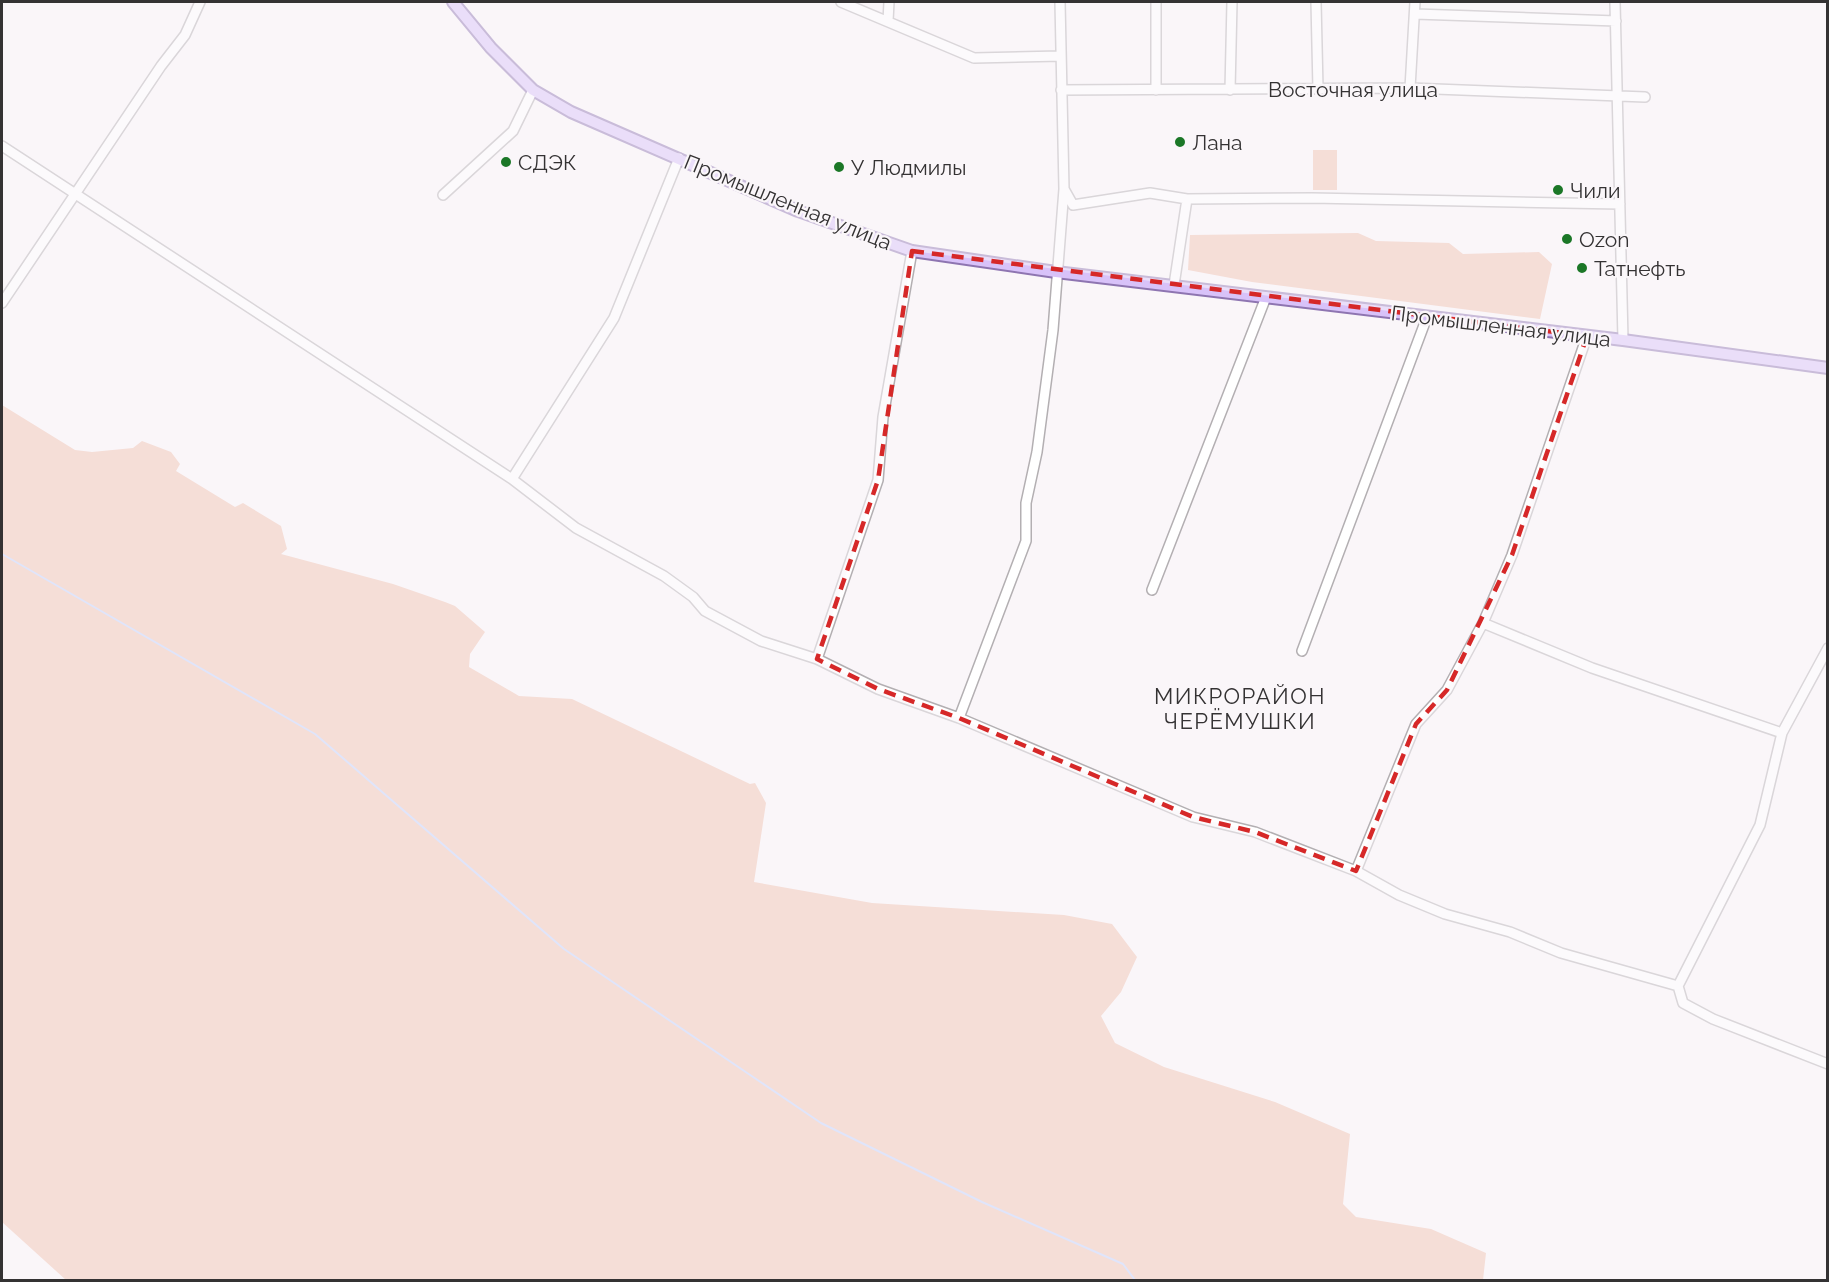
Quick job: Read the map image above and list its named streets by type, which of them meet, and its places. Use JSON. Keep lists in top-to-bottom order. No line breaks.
{"streets":{"main road":["Промышленная улица"],"street":["Восточная улица"]},"districts":["МИКРОРАЙОН ЧЕРЁМУШКИ"],"places":["Лана","СДЭК","У Людмилы","Чили","Ozon","Татнефть"]}
